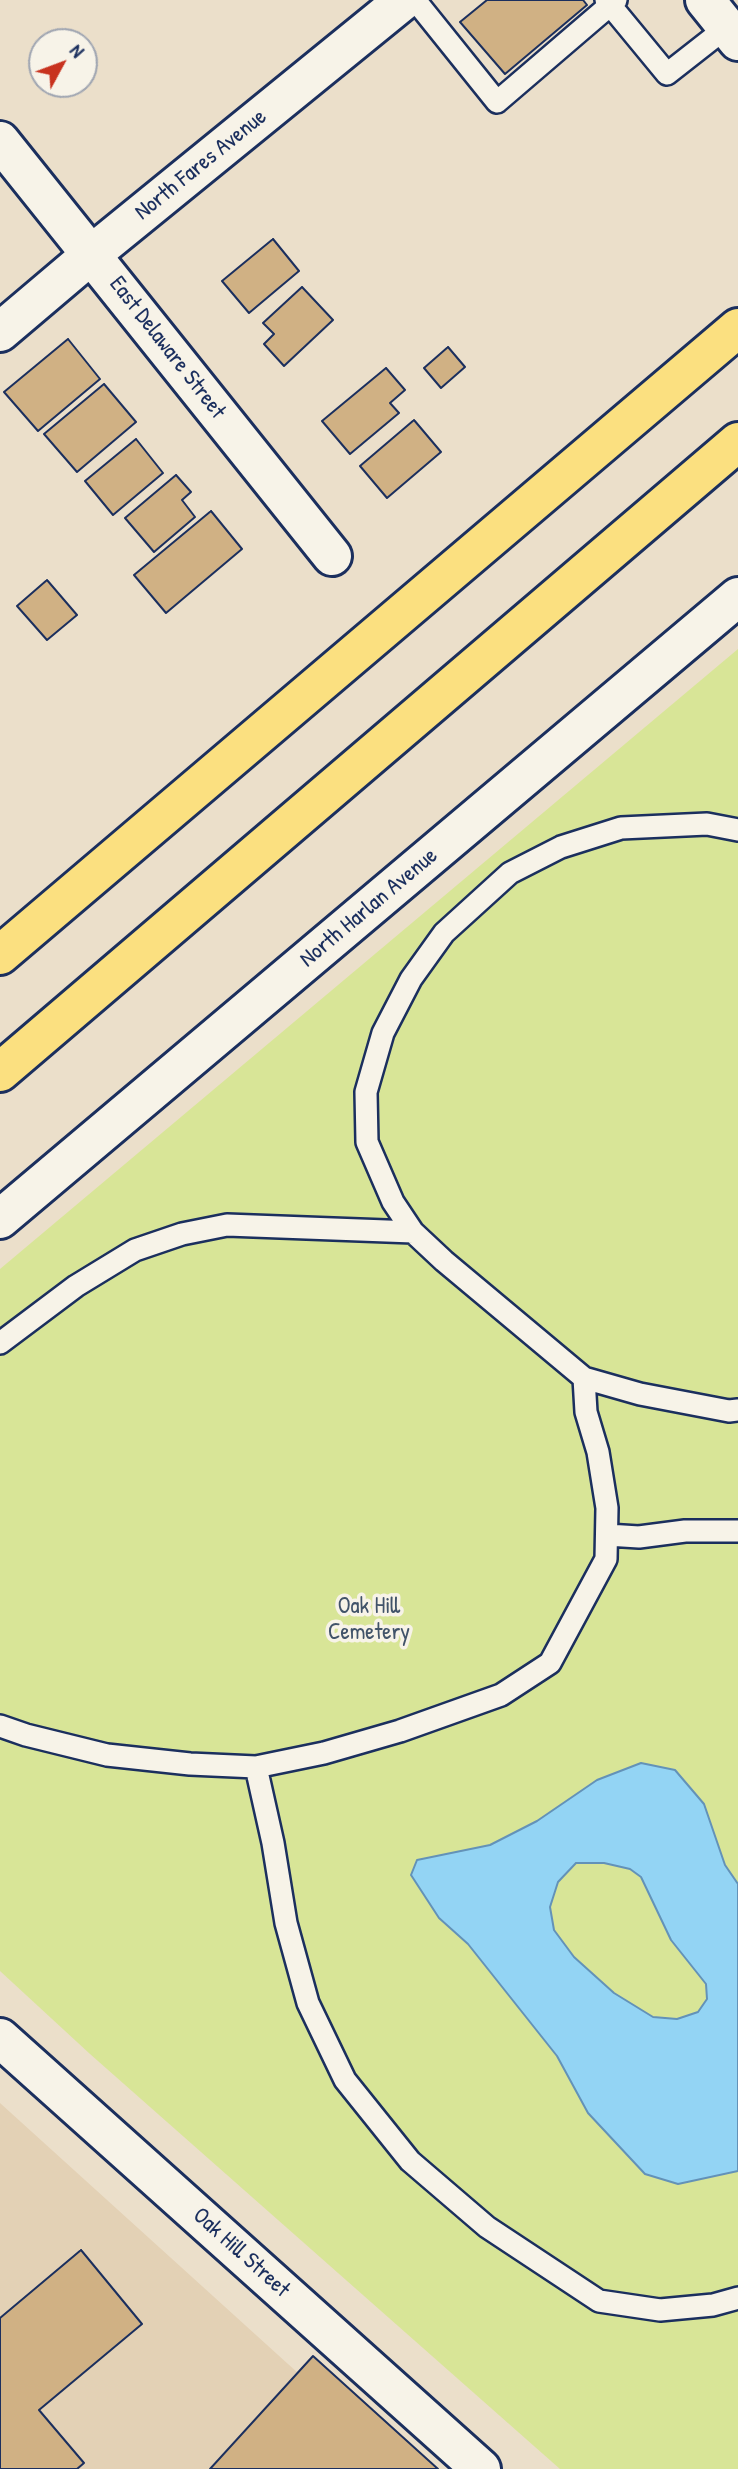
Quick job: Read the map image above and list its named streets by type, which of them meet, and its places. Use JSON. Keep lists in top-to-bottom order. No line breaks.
{"streets":{"street":["North Fares Avenue","East Delaware Street","North Harlan Avenue","Oak Hill Street"]},"crossings":[["North Fares Avenue","East Delaware Street"]],"parks":["Oak Hill Cemetery"],"north":"top right"}
